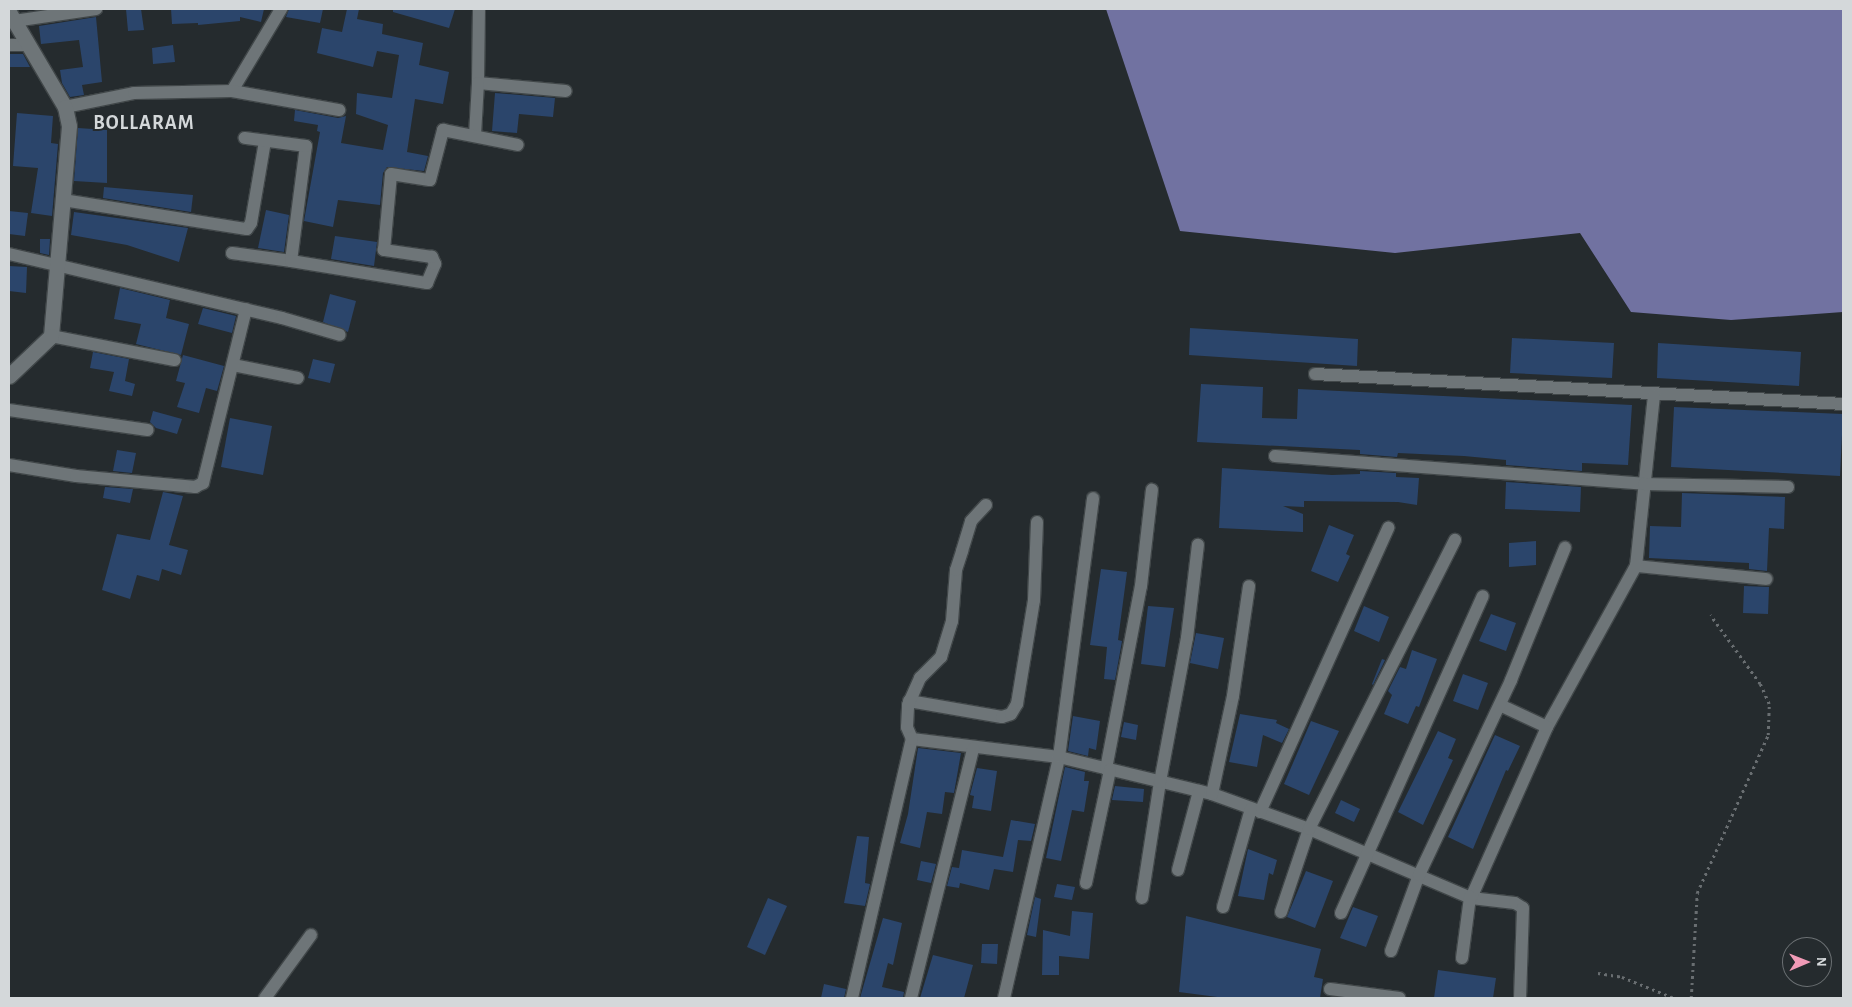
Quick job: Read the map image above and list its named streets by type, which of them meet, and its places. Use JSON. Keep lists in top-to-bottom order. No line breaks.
{"districts":["BOLLARAM"],"north":"right"}
